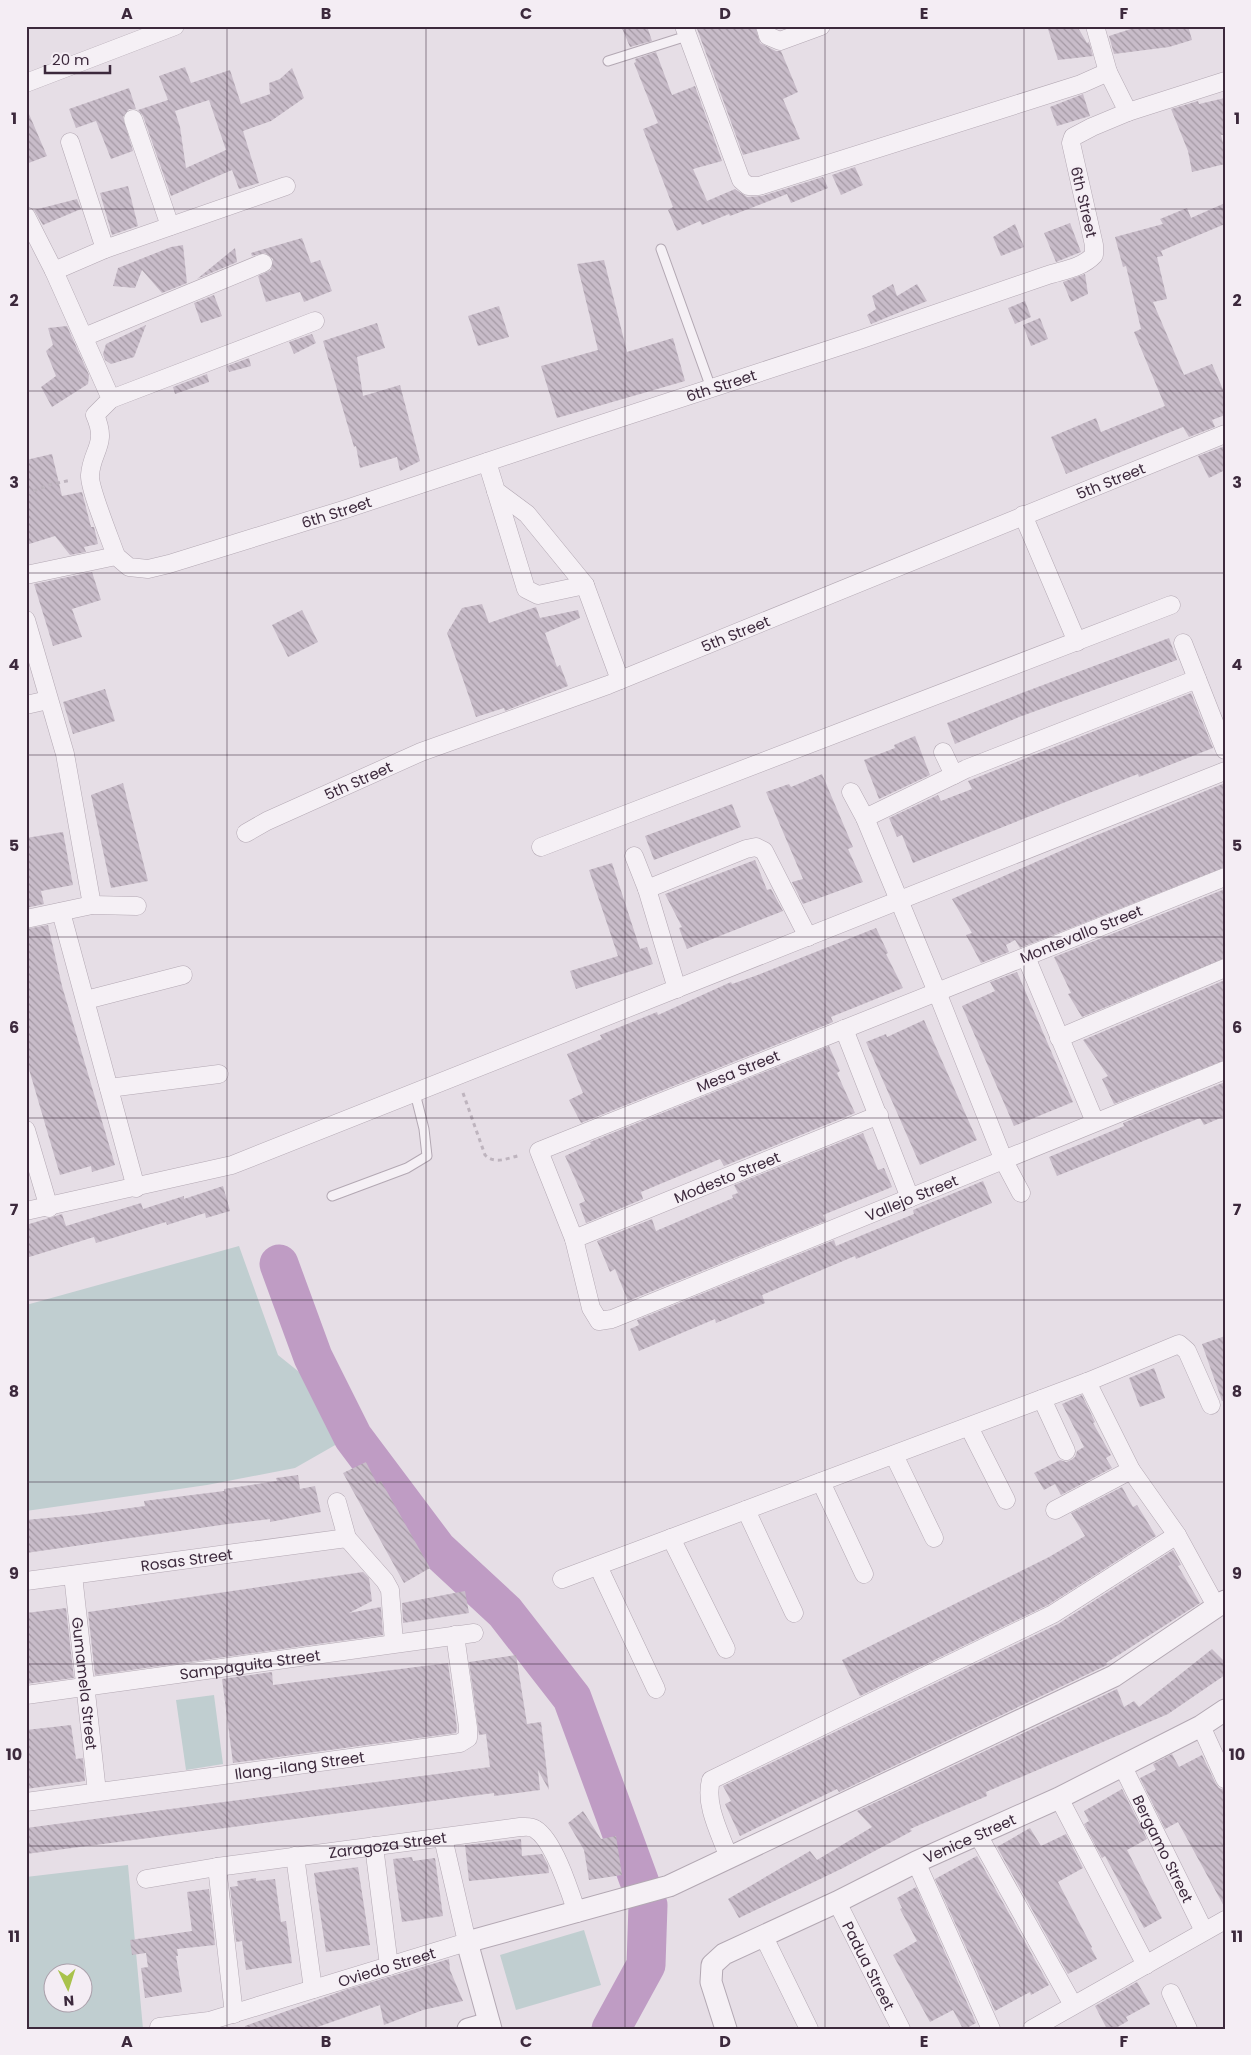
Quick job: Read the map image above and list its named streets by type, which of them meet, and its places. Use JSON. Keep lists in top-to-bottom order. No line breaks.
{"streets":{"street":["6th Street","5th Street","Montevallo Street","Mesa Street","Modesto Street","Vallejo Street","Rosas Street","Sampaguita Street","Gumamela Street","Ilang-ilang Street","Venice Street","Zaragoza Street","Bergamo Street","Padua Street","Oviedo Street"]},"crossings":[["Montevallo Street","Mesa Street"],["Modesto Street","Vallejo Street"],["Rosas Street","Gumamela Street"],["Sampaguita Street","Gumamela Street"],["Sampaguita Street","Ilang-ilang Street"],["Gumamela Street","Ilang-ilang Street"],["Venice Street","Bergamo Street"],["Venice Street","Padua Street"],["Zaragoza Street","Oviedo Street"]],"scale_bar":"20 m","north":"bottom","grid":{"columns":["A","B","C","D","E","F"],"rows":["1","2","3","4","5","6","7","8","9","10","11"]}}
